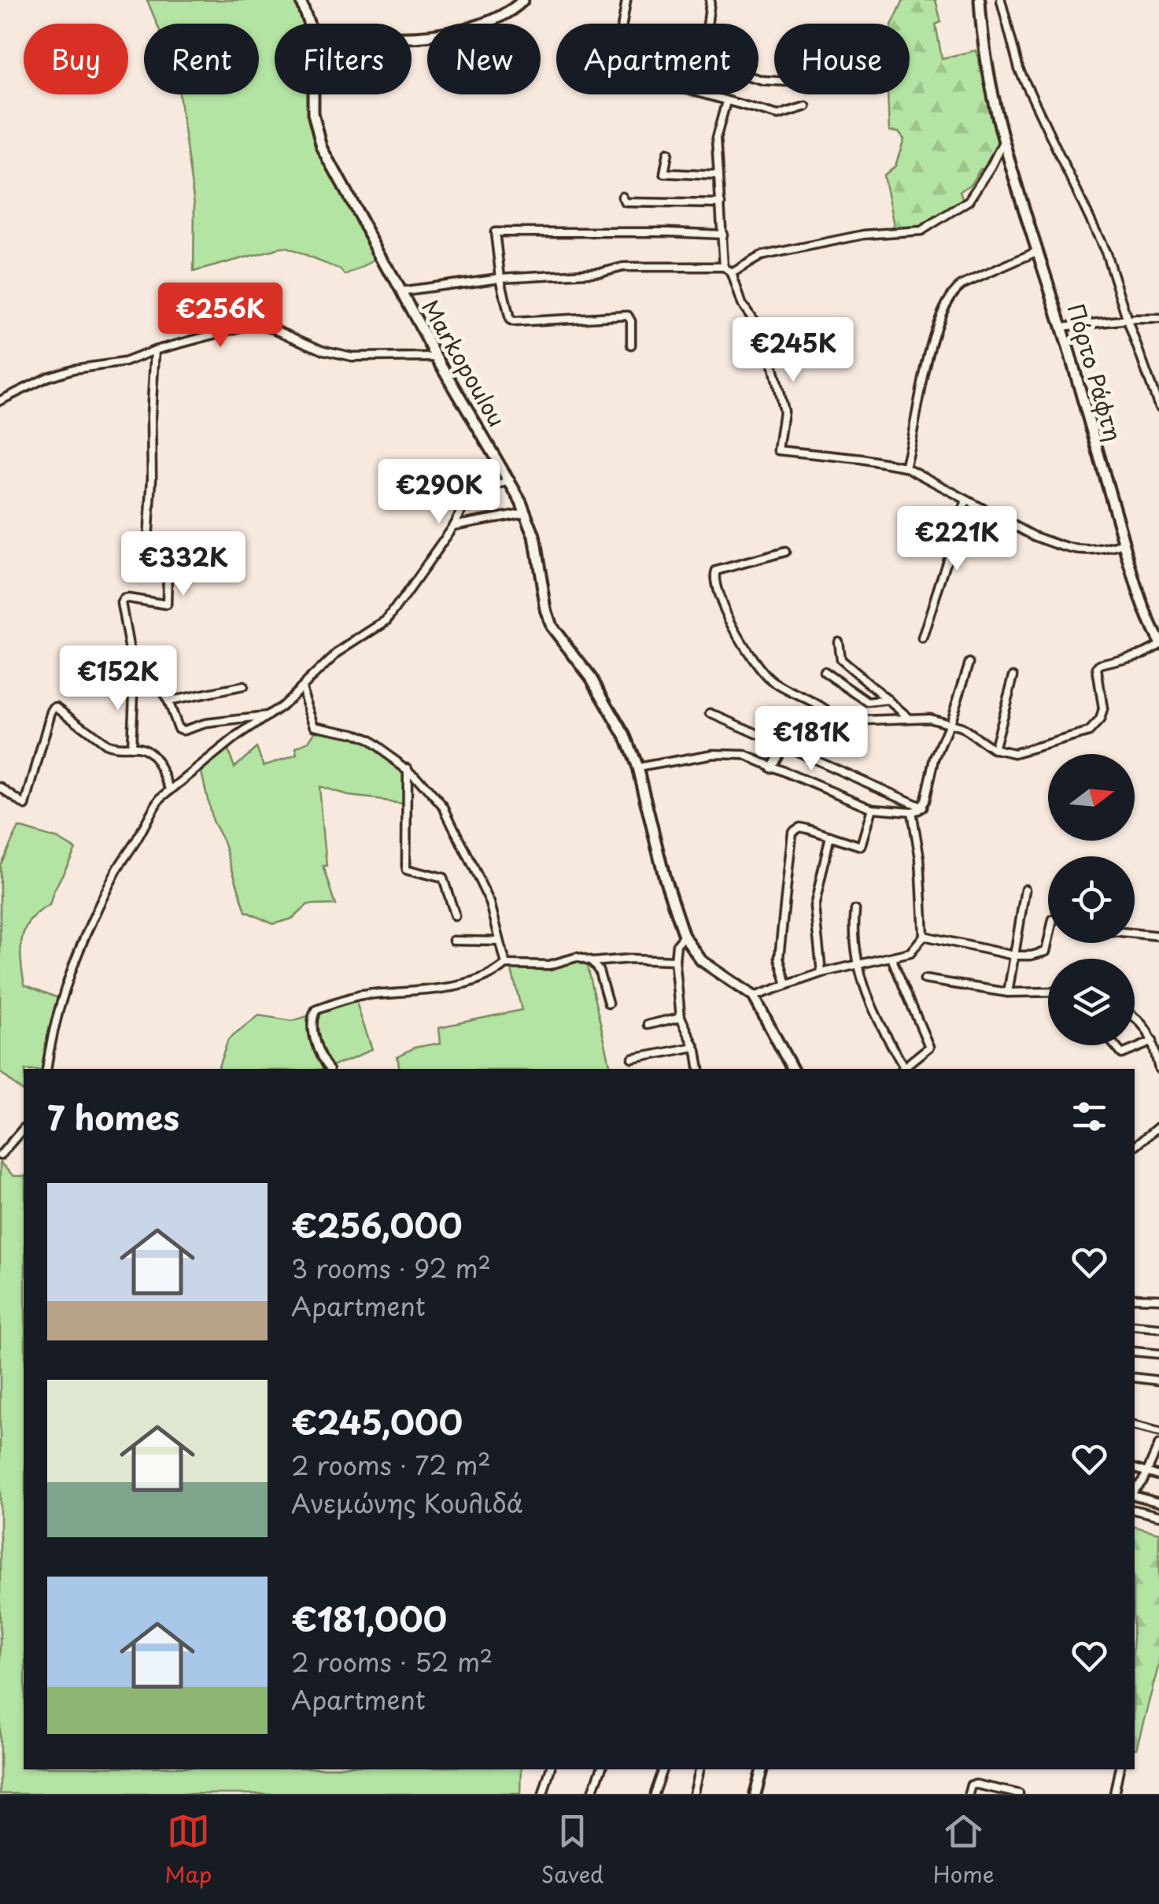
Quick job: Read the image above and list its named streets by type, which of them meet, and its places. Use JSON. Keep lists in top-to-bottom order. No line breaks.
{"streets":{"street":["Markopoulou","Πόρτο Ράφτη"]},"north":"right","page":{"chip":["Buy","Rent","Filters","New","Apartment","House"],"price":["€256K","€245K","€290K","€221K","€332K","€152K","€181K"],"heading":"7 homes","list":[{"name":"€256,000","note":"3 rooms · 92 m² · Apartment"},{"name":"€245,000","note":"2 rooms · 72 m² · Ανεμώνης Κουλιδά"},{"name":"€181,000","note":"2 rooms · 52 m² · Apartment"}],"tabs":["Map","Saved","Home"]}}
